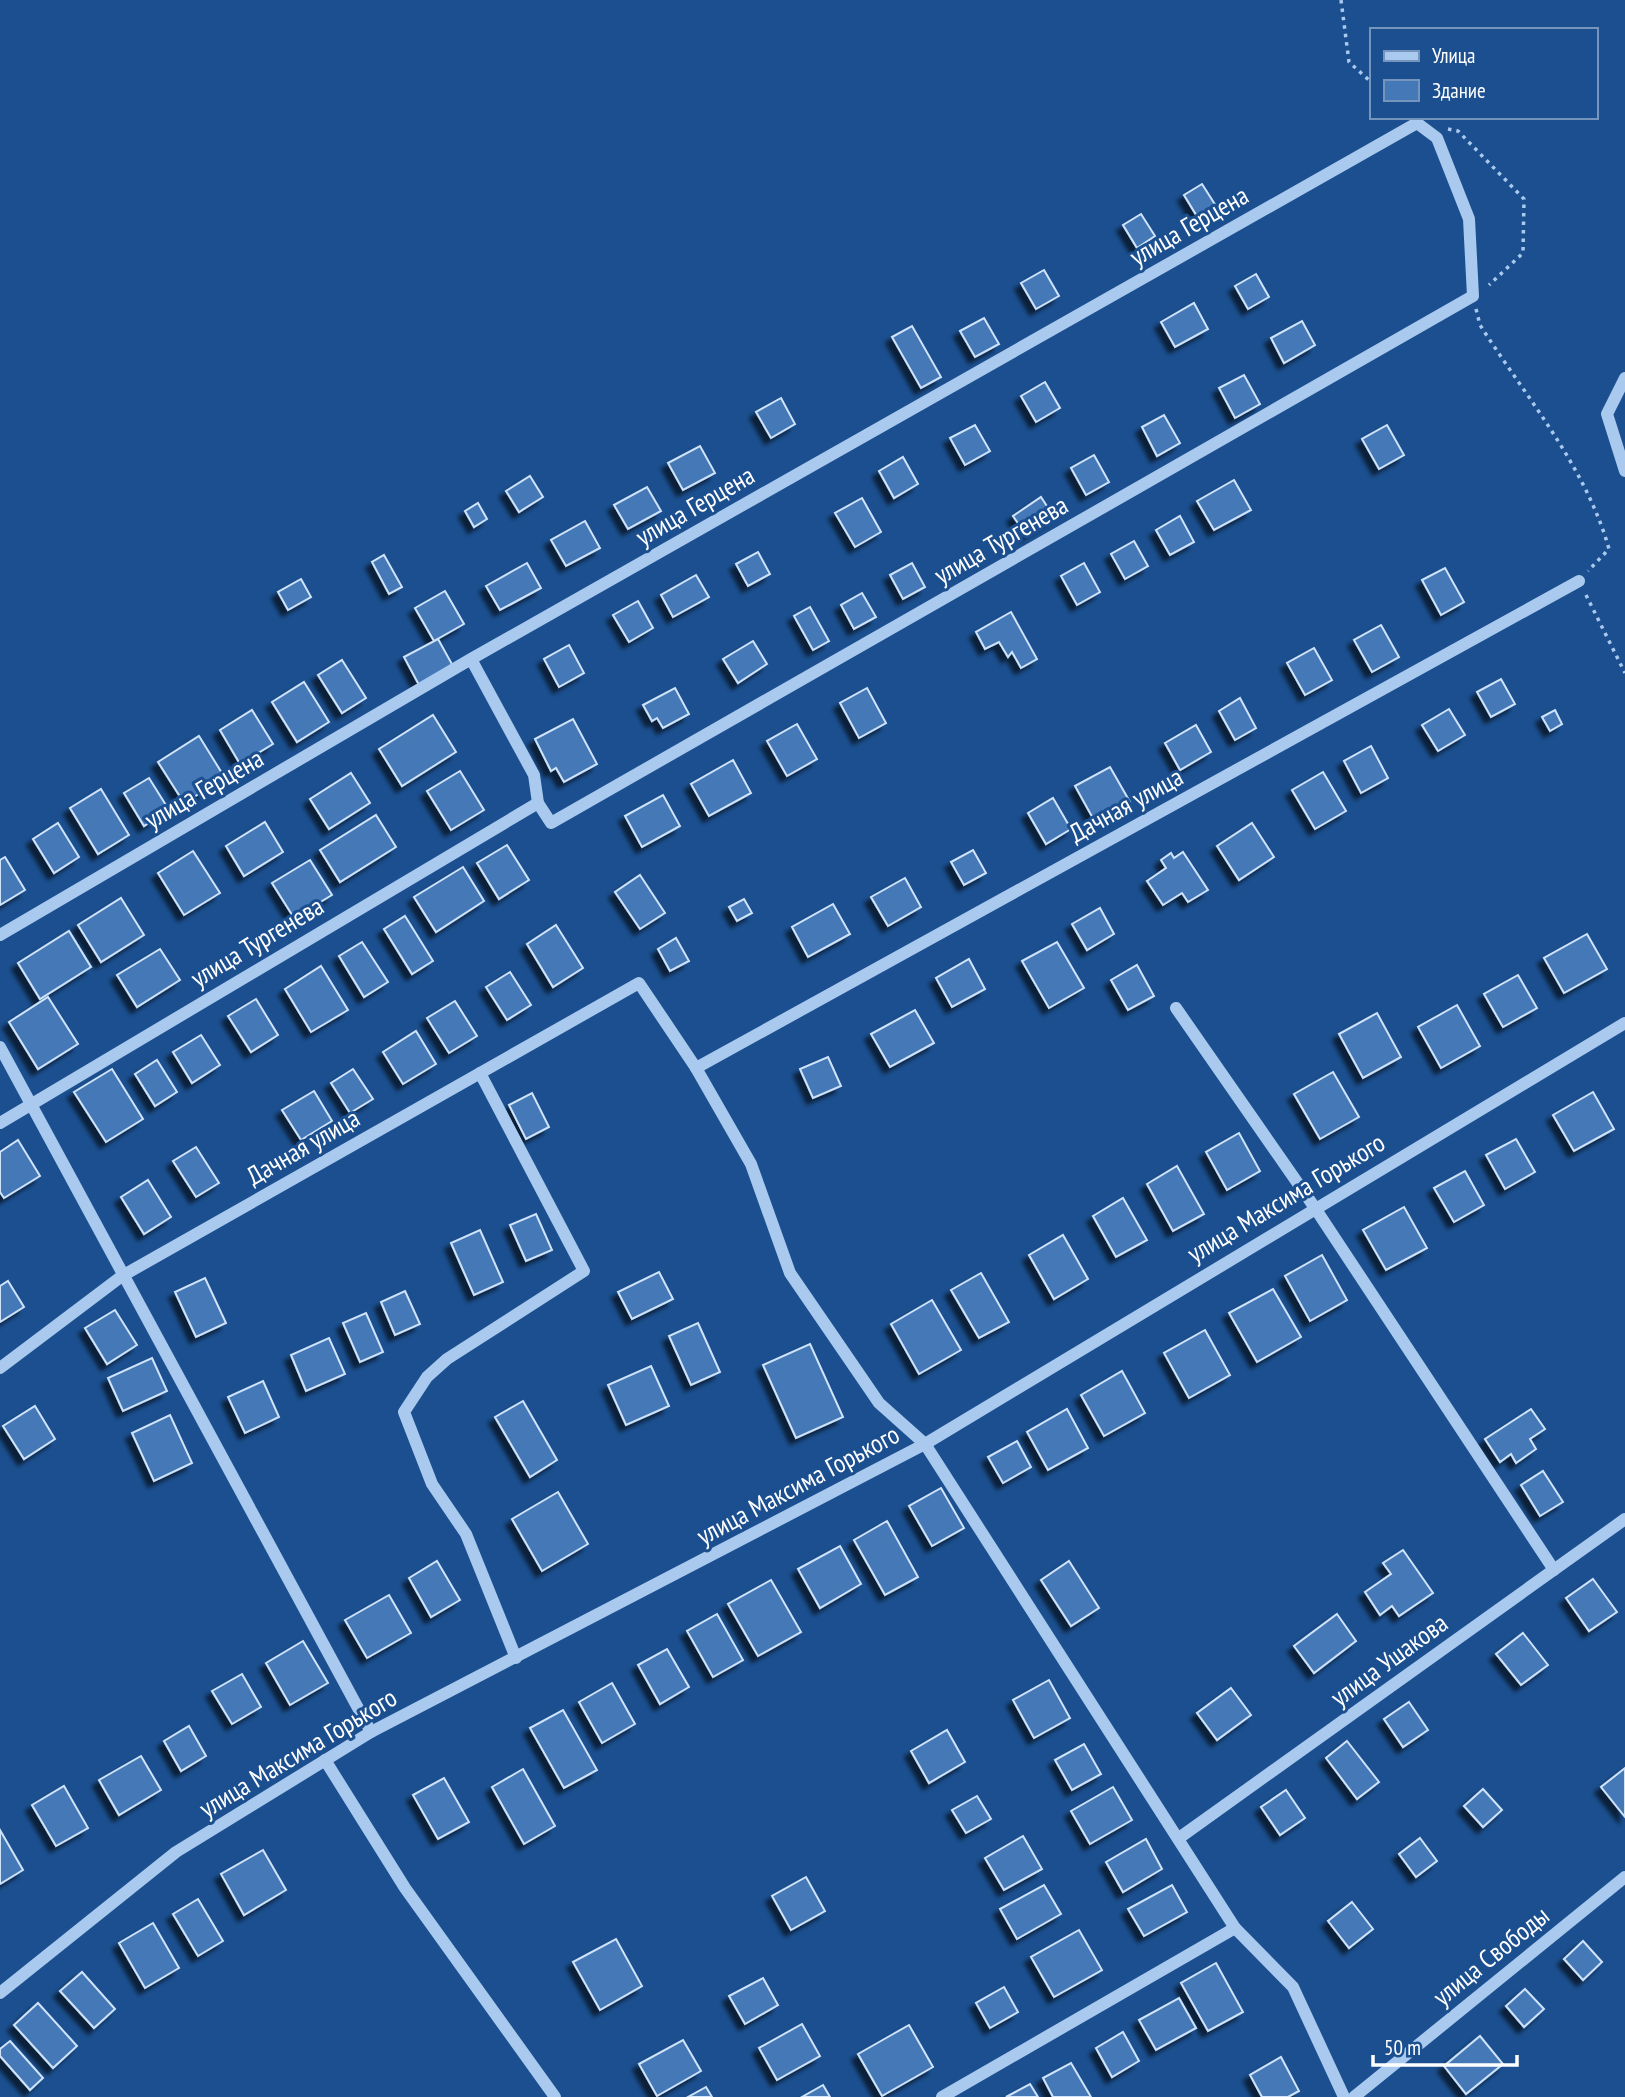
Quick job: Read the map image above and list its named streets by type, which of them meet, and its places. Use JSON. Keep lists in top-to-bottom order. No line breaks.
{"streets":{"street":["улица Герцена","улица Тургенева","Дачная улица","улица Максима Горького","улица Ушакова","улица Свободы"]},"crossings":[["улица Герцена","улица Тургенева"]],"legend":["Улица","Здание"],"scale_bar":"50 m"}
